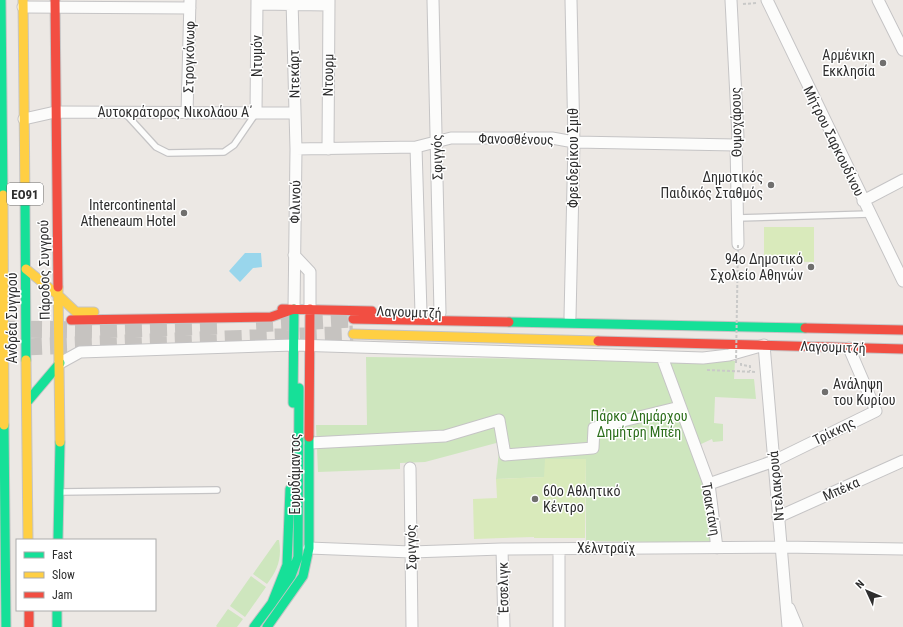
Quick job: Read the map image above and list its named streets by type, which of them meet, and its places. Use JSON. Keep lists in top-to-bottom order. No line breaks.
{"streets":{"main road":["ΕΟ91","Πάροδος Συγγρού","Λαγουμιτζή","Ανδρέα Συγγρού","Ευρυδάμαντος"],"street":["Ντυμόν","Στρογκόνωφ","Ντεκάρτ","Ντουρμ","Αυτοκράτορος Νικολάου Α΄","Θυμοχάρους","Φανοσθένους","Μήτρου Σαρκουδίνου","Σφιγγός","Φρειδερίκου Σμιθ","Φιλινού","Τρίκκης","Ντελακρουά","Μπέκα","Τσακτάνη","Χέλντραϊχ","Έσσελιγκ"]},"crossings":[["Ντυμόν","Αυτοκράτορος Νικολάου Α΄"],["Στρογκόνωφ","Αυτοκράτορος Νικολάου Α΄"],["Ντεκάρτ","Αυτοκράτορος Νικολάου Α΄"],["Ντεκάρτ","Φανοσθένους"],["Ντεκάρτ","Φιλινού"],["Ντουρμ","Φανοσθένους"],["Αυτοκράτορος Νικολάου Α΄","Πάροδος Συγγρού"],["Αυτοκράτορος Νικολάου Α΄","Ανδρέα Συγγρού"],["Θυμοχάρους","Φανοσθένους"],["Φανοσθένους","Σφιγγός"],["Φανοσθένους","Φρειδερίκου Σμιθ"],["Φανοσθένους","Φιλινού"],["Σφιγγός","Λαγουμιτζή"],["Σφιγγός","Χέλντραϊχ"],["Φρειδερίκου Σμιθ","Λαγουμιτζή"],["Φιλινού","Λαγουμιτζή"],["Φιλινού","Ευρυδάμαντος"],["Πάροδος Συγγρού","Λαγουμιτζή"],["Λαγουμιτζή","Ανδρέα Συγγρού"],["Λαγουμιτζή","Τρίκκης"],["Λαγουμιτζή","Ευρυδάμαντος"],["Λαγουμιτζή","Ντελακρουά"],["Λαγουμιτζή","Τσακτάνη"],["Τρίκκης","Ντελακρουά"],["Ευρυδάμαντος","Χέλντραϊχ"],["Ντελακρουά","Μπέκα"],["Ντελακρουά","Χέλντραϊχ"],["Τσακτάνη","Χέλντραϊχ"],["Χέλντραϊχ","Έσσελιγκ"]],"parks":["Πάρκο Δημάρχου Δημήτρη Μπέη"],"places":["Αρμένικη Εκκλησία","Δημοτικός Παιδικός Σταθμός","Intercontinental Atheneaum Hotel","94ο Δημοτικό Σχολείο Αθηνών","Ανάληψη του Κυρίου","60ο Αθλητικό Κέντρο"],"legend":["Fast","Slow","Jam"],"north":"top left"}
